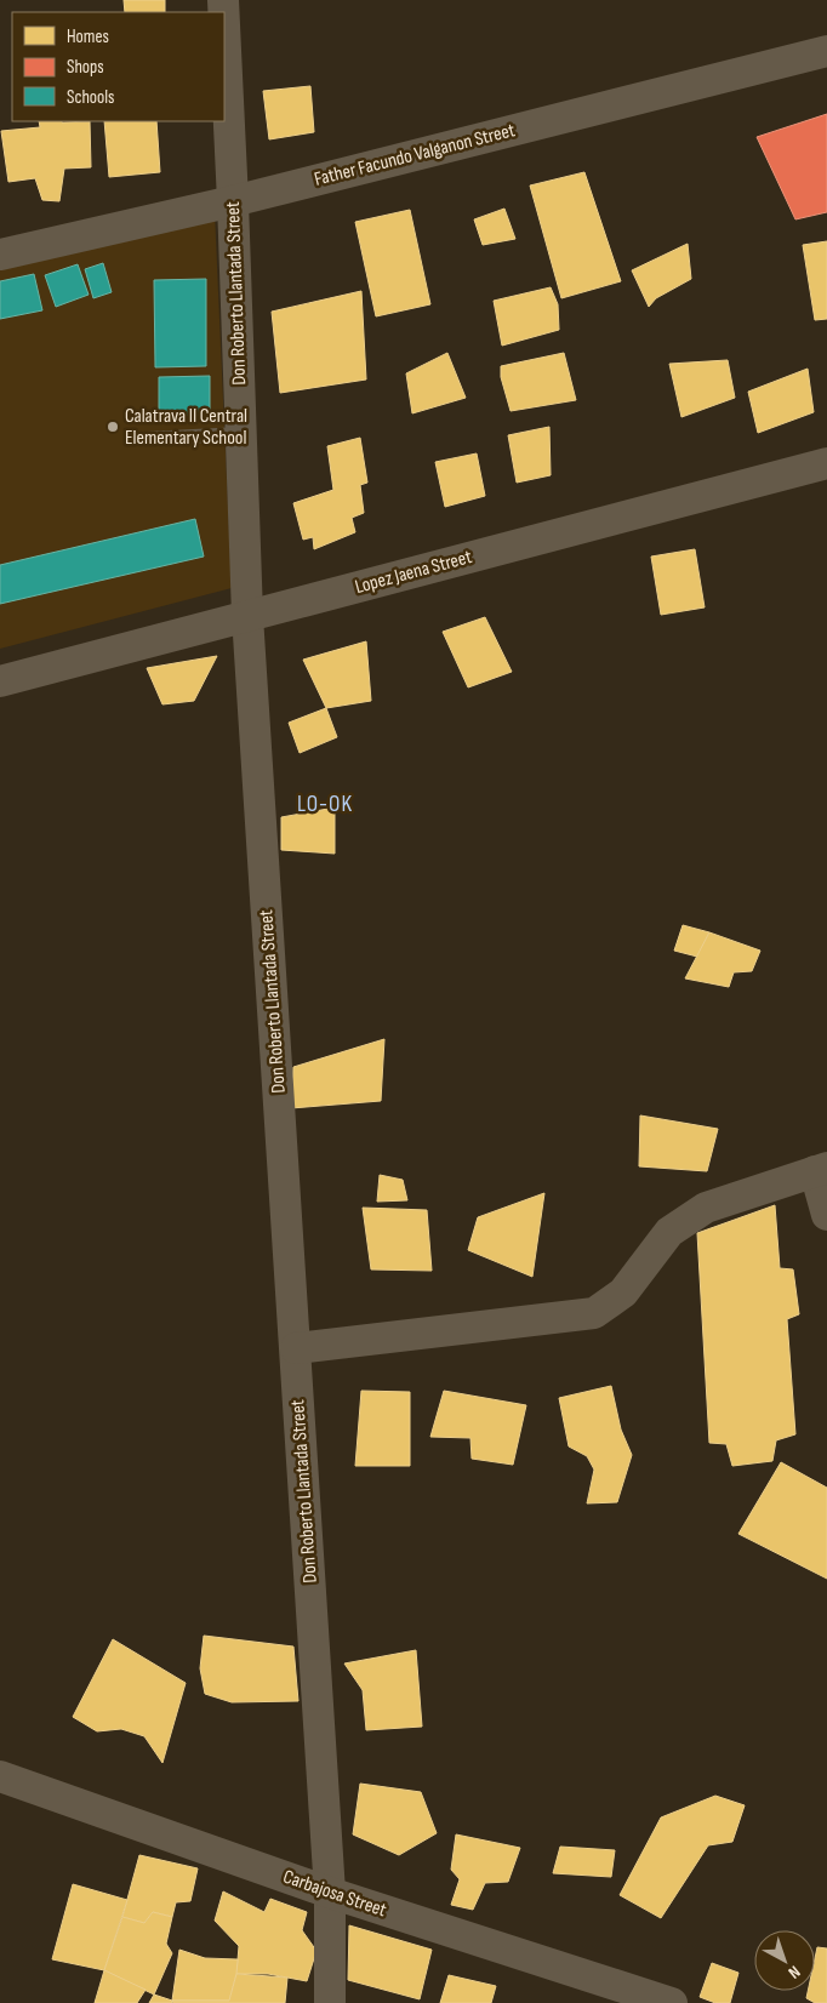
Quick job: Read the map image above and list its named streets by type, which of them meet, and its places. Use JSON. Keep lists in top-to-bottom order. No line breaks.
{"streets":{"street":["Father Facundo Valganon Street","Don Roberto Llantada Street","Lopez Jaena Street","Carbajosa Street"]},"crossings":[["Father Facundo Valganon Street","Don Roberto Llantada Street"],["Don Roberto Llantada Street","Lopez Jaena Street"],["Don Roberto Llantada Street","Carbajosa Street"]],"districts":["LO-OK"],"places":["Calatrava II Central Elementary School"],"legend":["Homes","Shops","Schools"],"north":"bottom right"}
